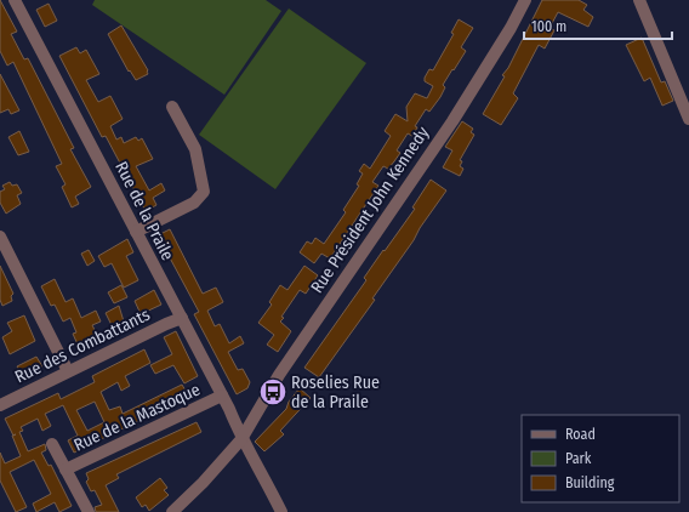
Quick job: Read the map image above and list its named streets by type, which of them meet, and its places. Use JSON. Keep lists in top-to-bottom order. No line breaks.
{"streets":{"street":["Rue Président John Kennedy","Rue de la Praile","Rue des Combattants","Rue de la Mastoque"]},"crossings":[["Rue Président John Kennedy","Rue de la Praile"],["Rue de la Praile","Rue des Combattants"],["Rue de la Praile","Rue de la Mastoque"]],"places":{"bus stop":["Roselies Rue de la Praile"]},"legend":["Road","Park","Building"],"scale_bar":"100 m"}
